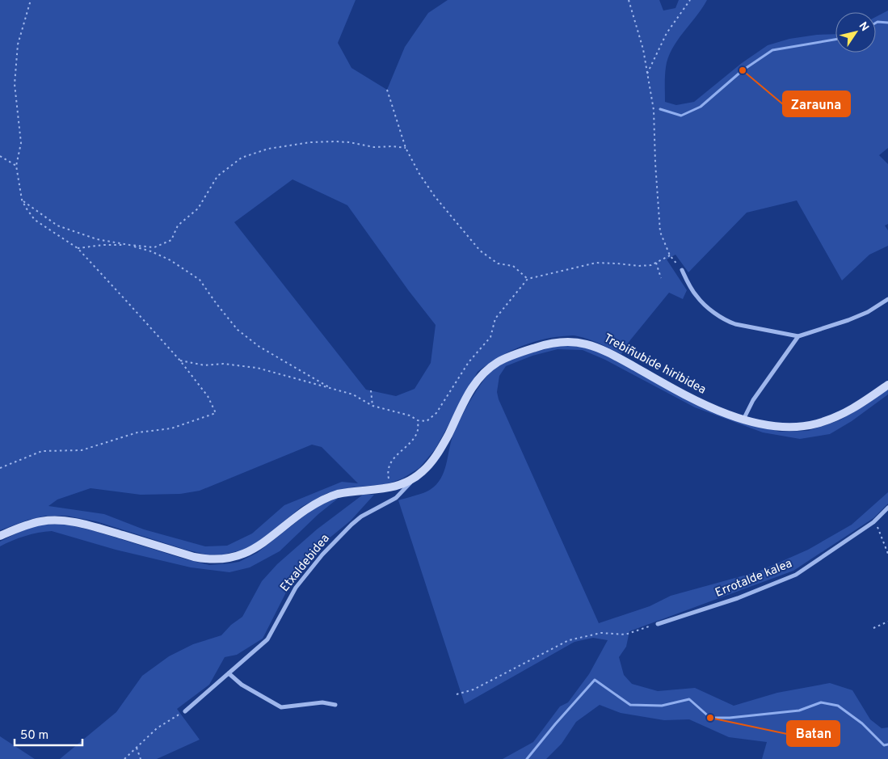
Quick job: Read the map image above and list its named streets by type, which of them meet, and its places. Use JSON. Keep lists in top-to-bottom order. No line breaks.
{"streets":{"street":["Trebiñubide hiribidea","Etxaldebidea","Errotalde kalea"]},"crossings":[["Trebiñubide hiribidea","Etxaldebidea"]],"places":["Zarauna","Batan"],"scale_bar":"50 m","north":"top right"}
